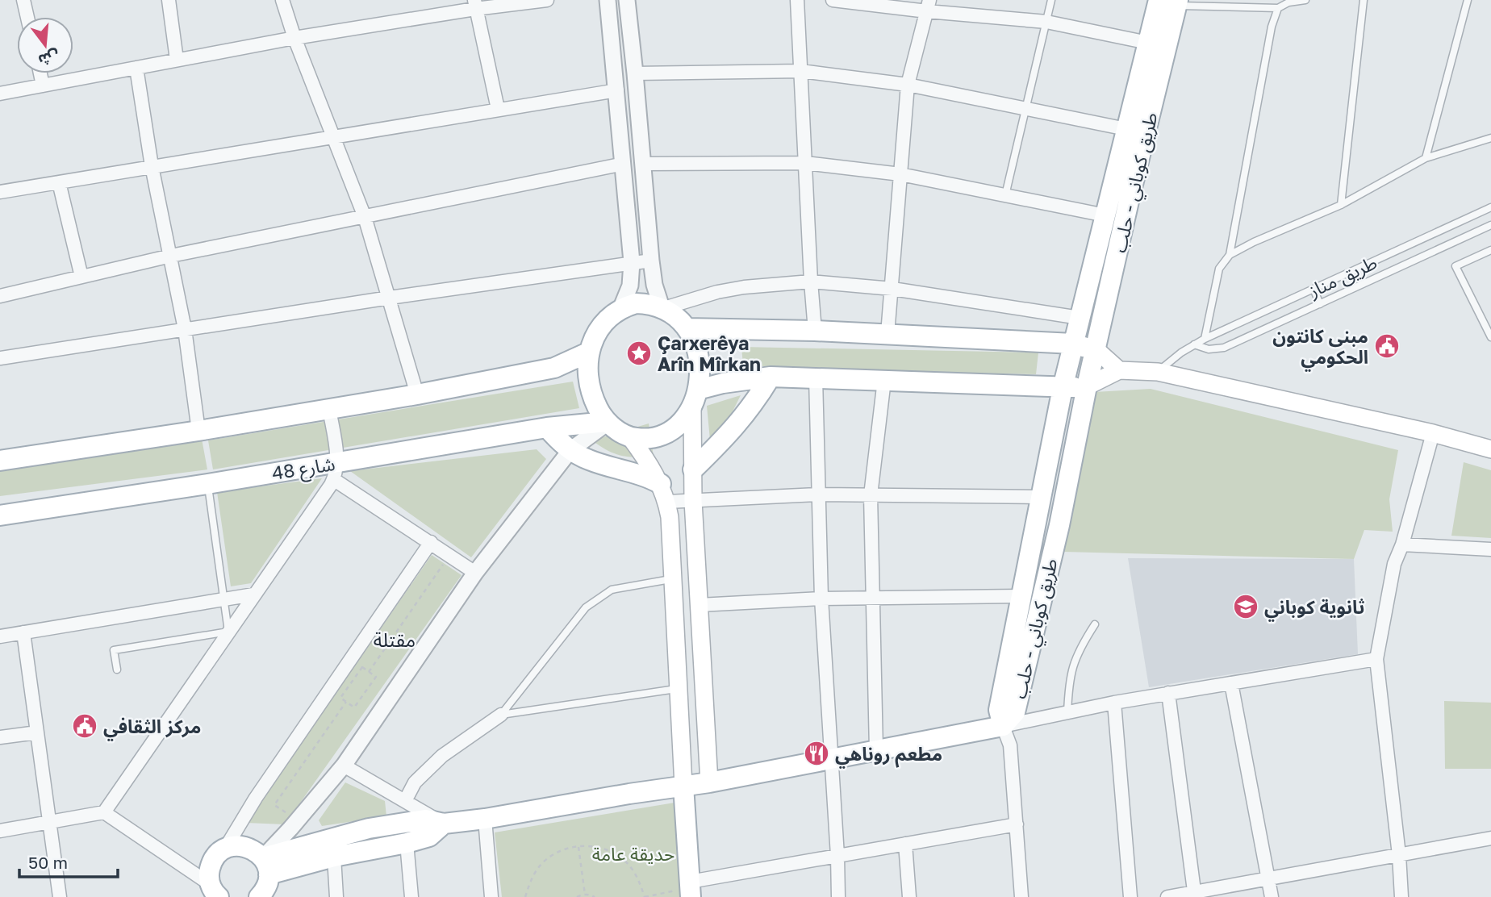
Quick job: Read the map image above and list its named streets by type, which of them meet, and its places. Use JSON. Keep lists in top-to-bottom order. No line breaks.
{"streets":{"main road":["طريق كوباني - حلب","48 شارع"],"lane":["طريق مناز"]},"districts":["مقتلة"],"parks":["حديقة عامة"],"places":{"public building":["مبنى كانتون الحكومي","مركز الثقافي"],"place":["Çarxerêya Arîn Mîrkan"],"school or university":["ثانوية كوباني"],"restaurant":["مطعم روناهي"]},"scale_bar":"50 m","north":"bottom"}
